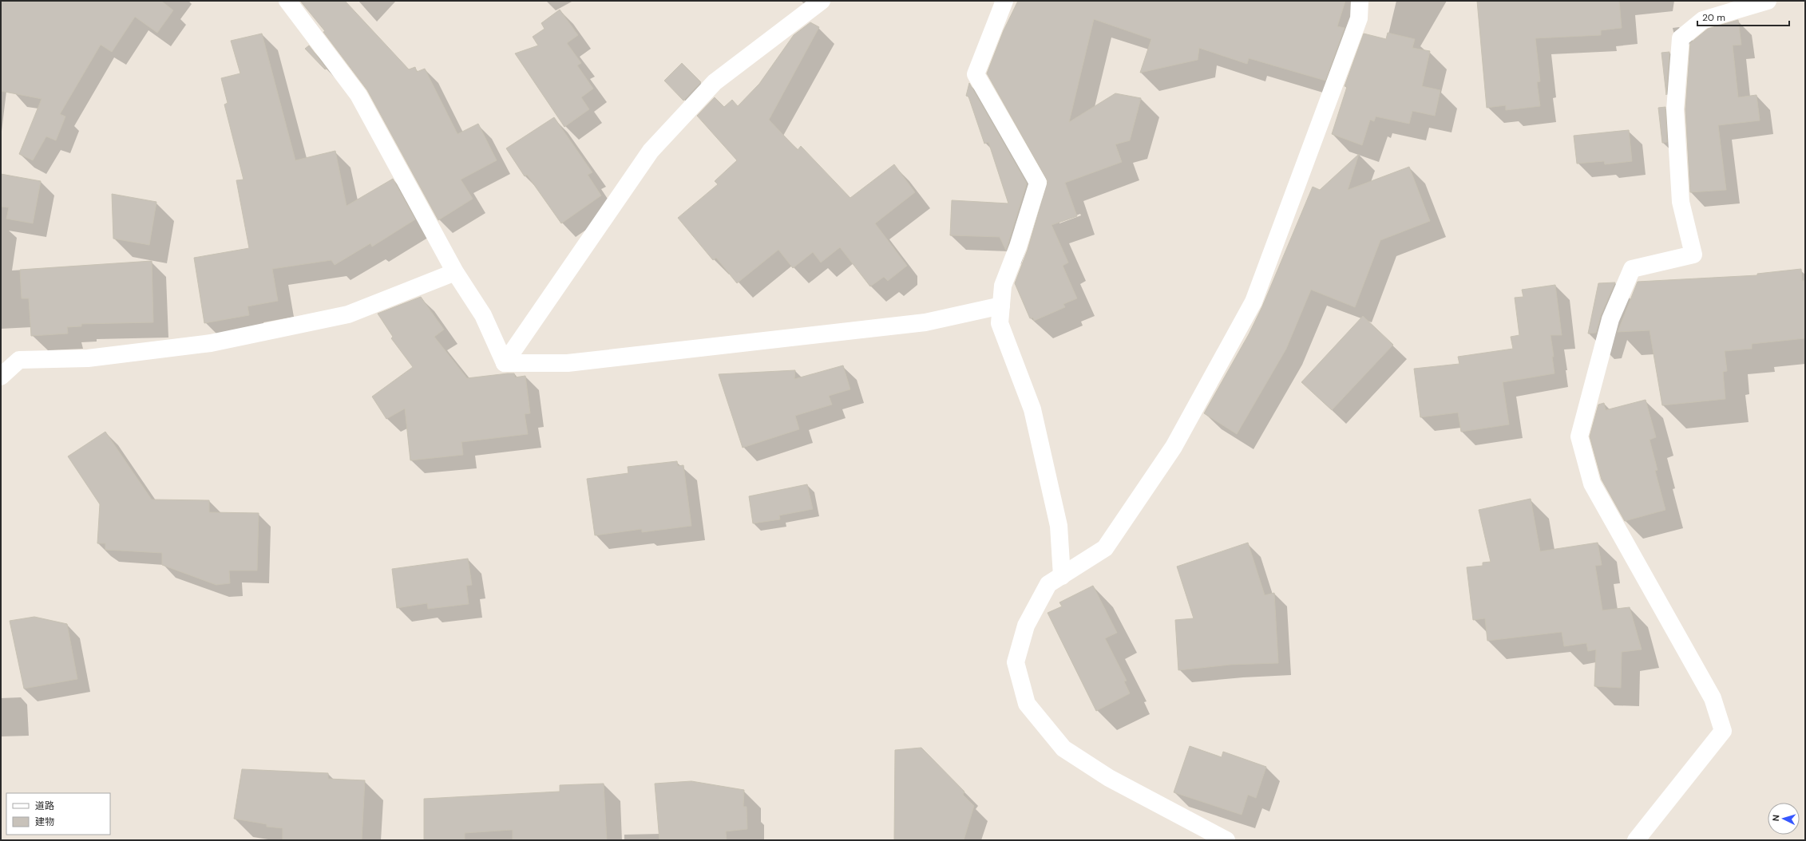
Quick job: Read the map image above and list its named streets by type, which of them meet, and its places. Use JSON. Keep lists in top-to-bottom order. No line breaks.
{"legend":["道路","建物"],"scale_bar":"20 m","north":"left"}
